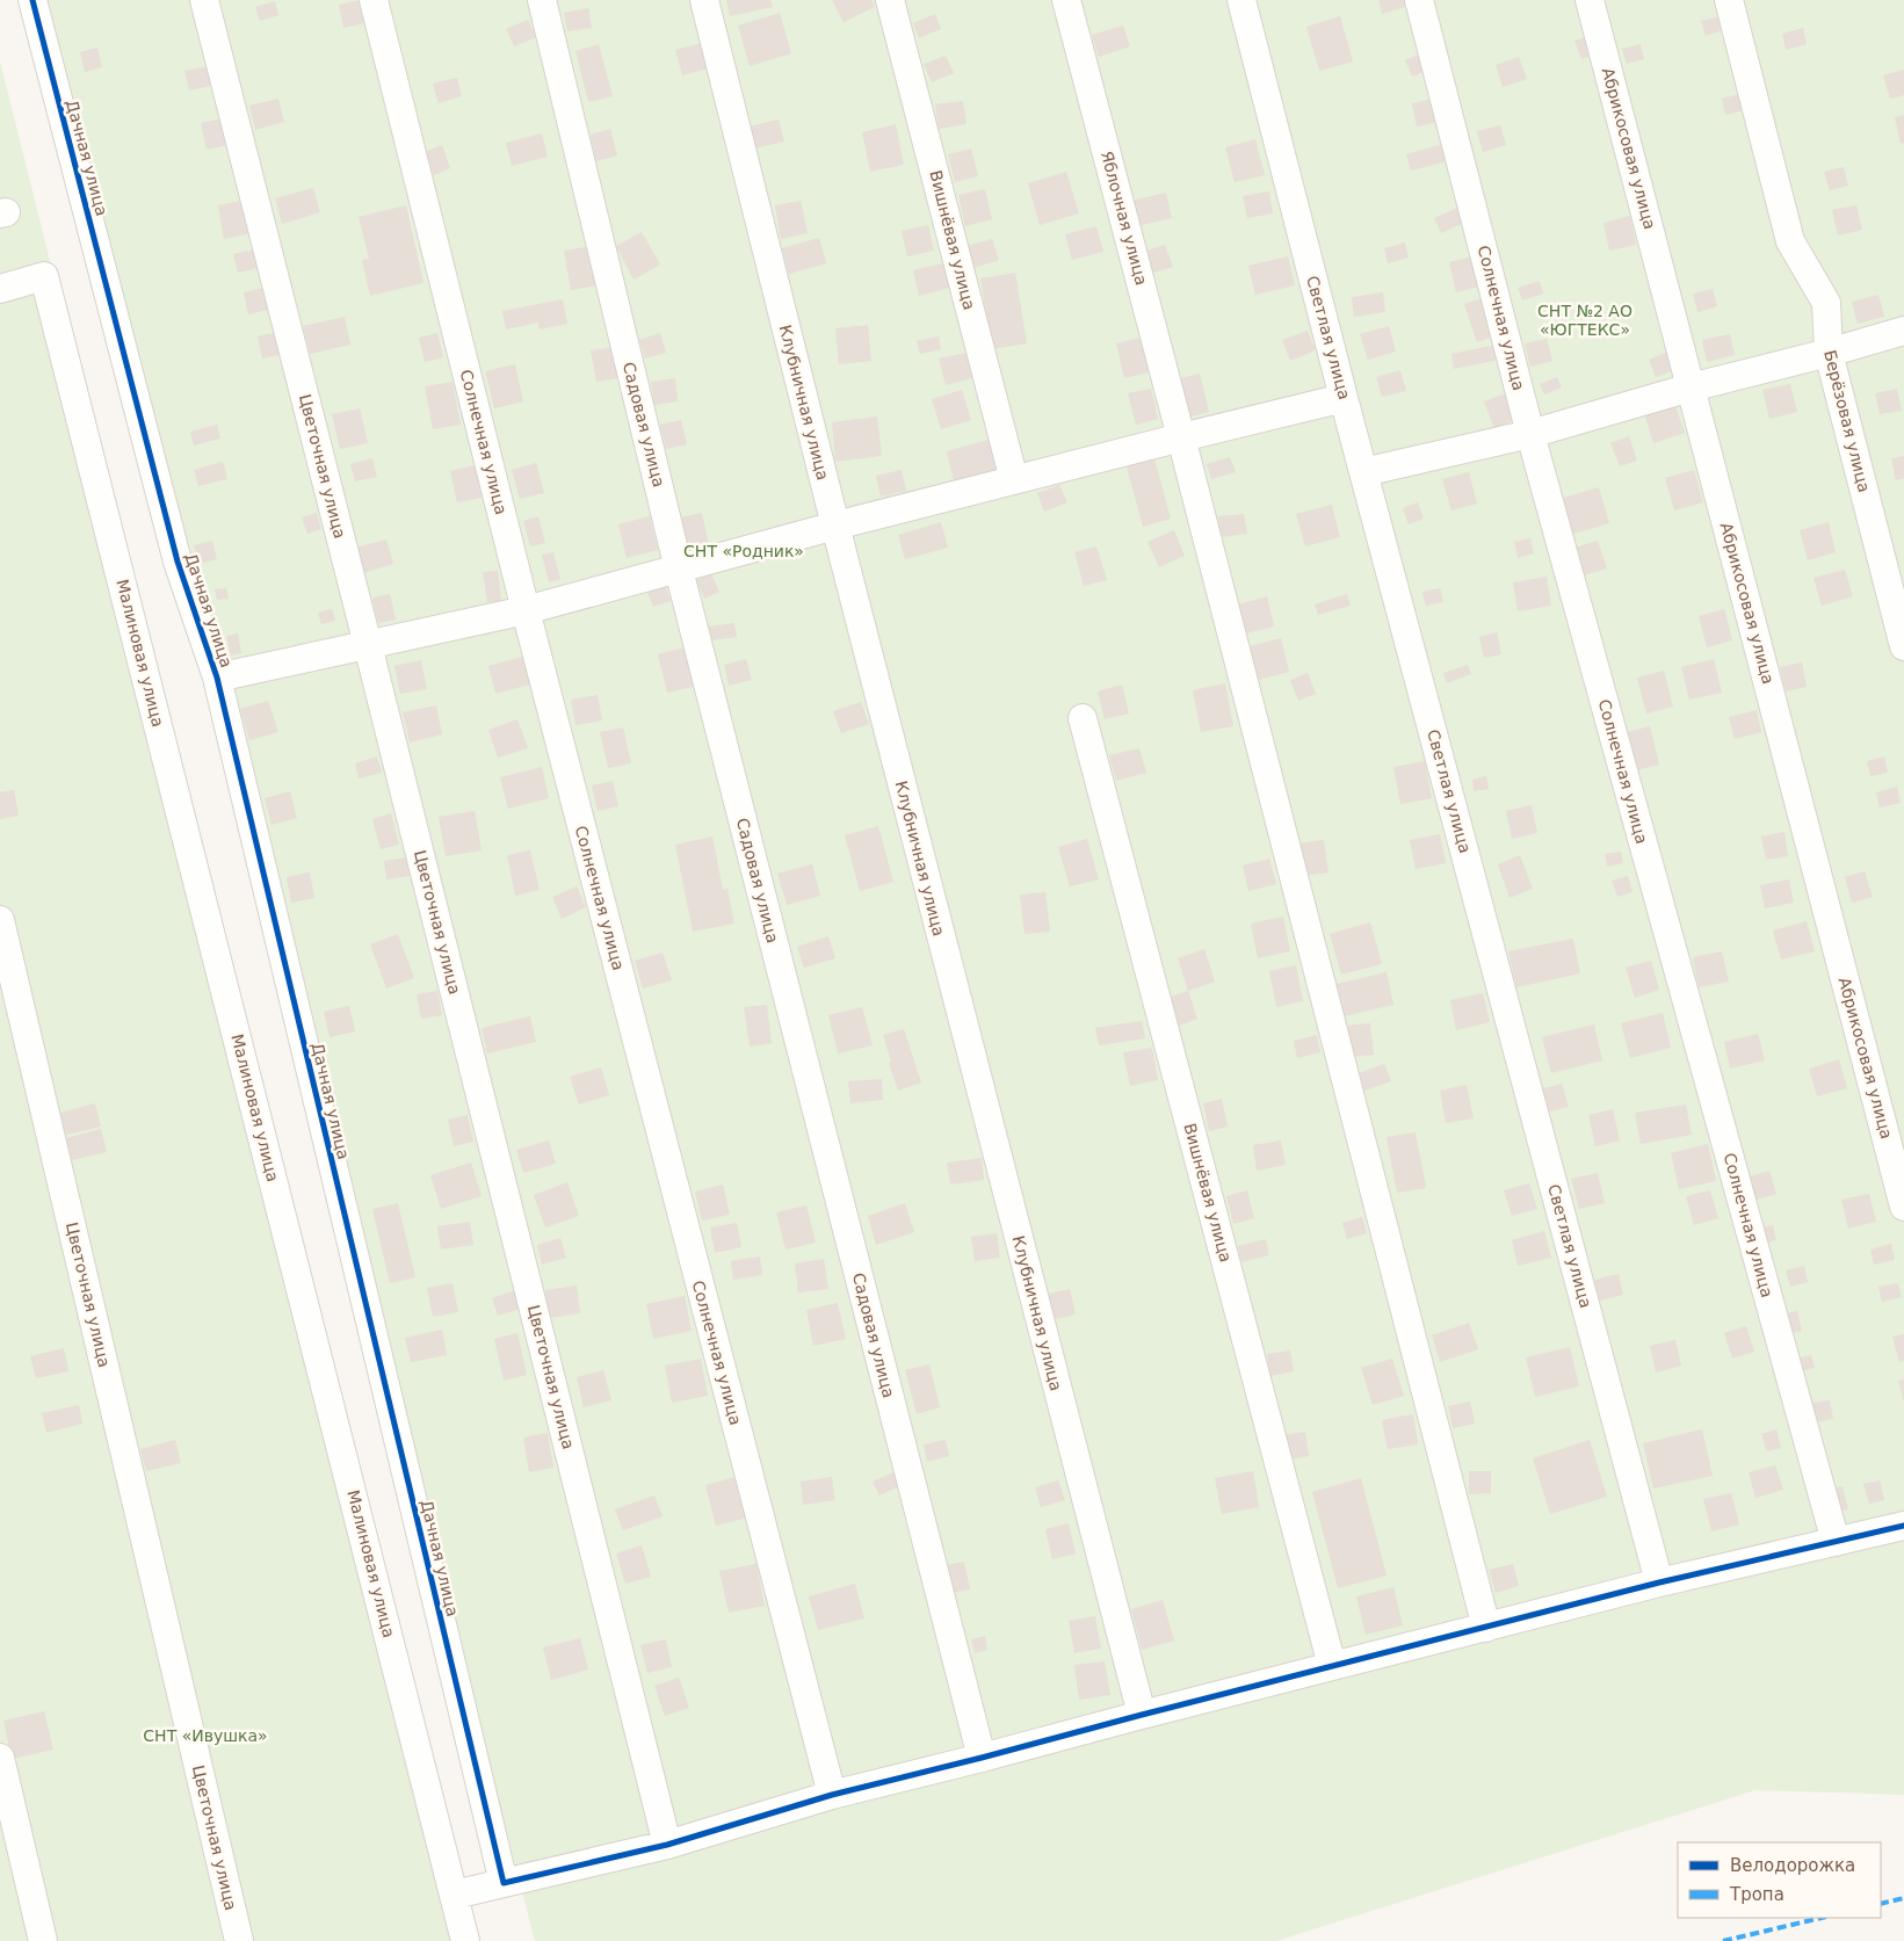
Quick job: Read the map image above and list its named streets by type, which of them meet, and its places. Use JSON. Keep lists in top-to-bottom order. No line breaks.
{"streets":{"street":["Абрикосовая улица","Дачная улица","Яблочная улица","Вишнёвая улица","Солнечная улица","Светлая улица","Клубничная улица","Берёзовая улица","Садовая улица","Цветочная улица","Малиновая улица"]},"parks":["СНТ №2 АО «ЮГТЕКС»","СНТ «Родник»","СНТ «Ивушка»"],"legend":["Велодорожка","Тропа"]}
